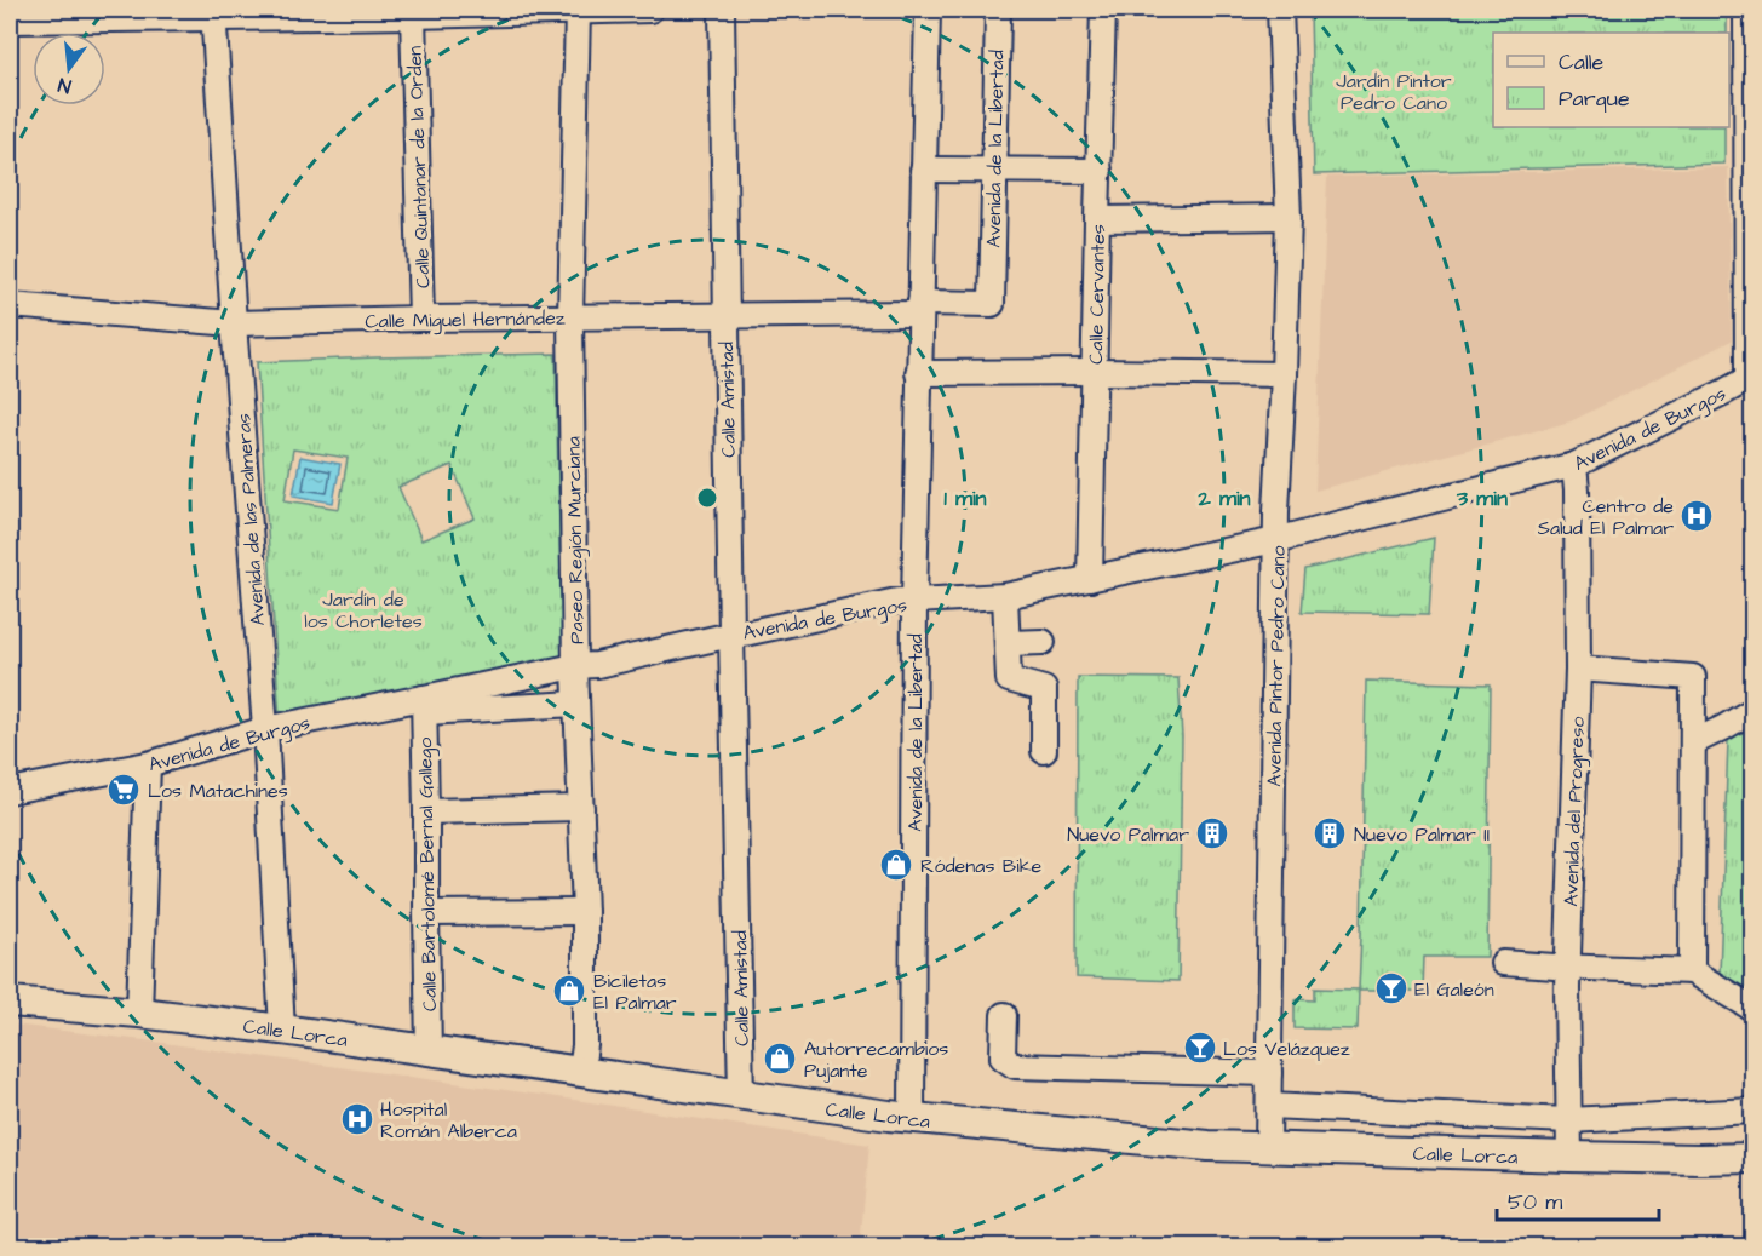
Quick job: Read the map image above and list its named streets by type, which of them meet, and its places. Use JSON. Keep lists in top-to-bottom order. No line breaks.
{"streets":{"main road":["Calle Lorca"],"street":["Avenida de la Libertad","Calle Quintanar de la Orden","Calle Cervantes","Calle Miguel Hernández","Calle Amistad","Avenida de Burgos","Avenida de las Palmeras","Paseo Región Murciana","Avenida Pintor Pedro Cano","Avenida del Progreso","Calle Bartolomé Bernal Gallego"]},"crossings":[["Avenida de la Libertad","Calle Miguel Hernández"],["Avenida de la Libertad","Avenida de Burgos"],["Avenida de la Libertad","Calle Lorca"],["Calle Quintanar de la Orden","Calle Miguel Hernández"],["Calle Cervantes","Avenida de Burgos"],["Calle Miguel Hernández","Calle Amistad"],["Calle Miguel Hernández","Avenida de las Palmeras"],["Calle Miguel Hernández","Paseo Región Murciana"],["Calle Amistad","Avenida de Burgos"],["Calle Amistad","Calle Lorca"],["Avenida de Burgos","Avenida de las Palmeras"],["Avenida de Burgos","Paseo Región Murciana"],["Avenida de Burgos","Avenida Pintor Pedro Cano"],["Avenida de Burgos","Avenida del Progreso"],["Avenida de Burgos","Calle Bartolomé Bernal Gallego"],["Avenida de las Palmeras","Calle Lorca"],["Paseo Región Murciana","Calle Lorca"],["Avenida Pintor Pedro Cano","Calle Lorca"],["Avenida del Progreso","Calle Lorca"],["Calle Bartolomé Bernal Gallego","Calle Lorca"]],"parks":["Jardín Pintor Pedro Cano","Jardín de los Chorletes"],"places":{"hospital":["Centro de Salud El Palmar","Hospital Román Alberca"],"supermarket":["Los Matachines"],"building":["Nuevo Palmar","Nuevo Palmar II"],"shop":["Ródenas Bike","Biciletas El Palmar","Autorrecambios Pujante"],"bar":["El Galeón","Los Velázquez"]},"legend":["Calle","Parque"],"scale_bar":"50 m","north":"bottom","rings":["1 min","2 min","3 min"]}
